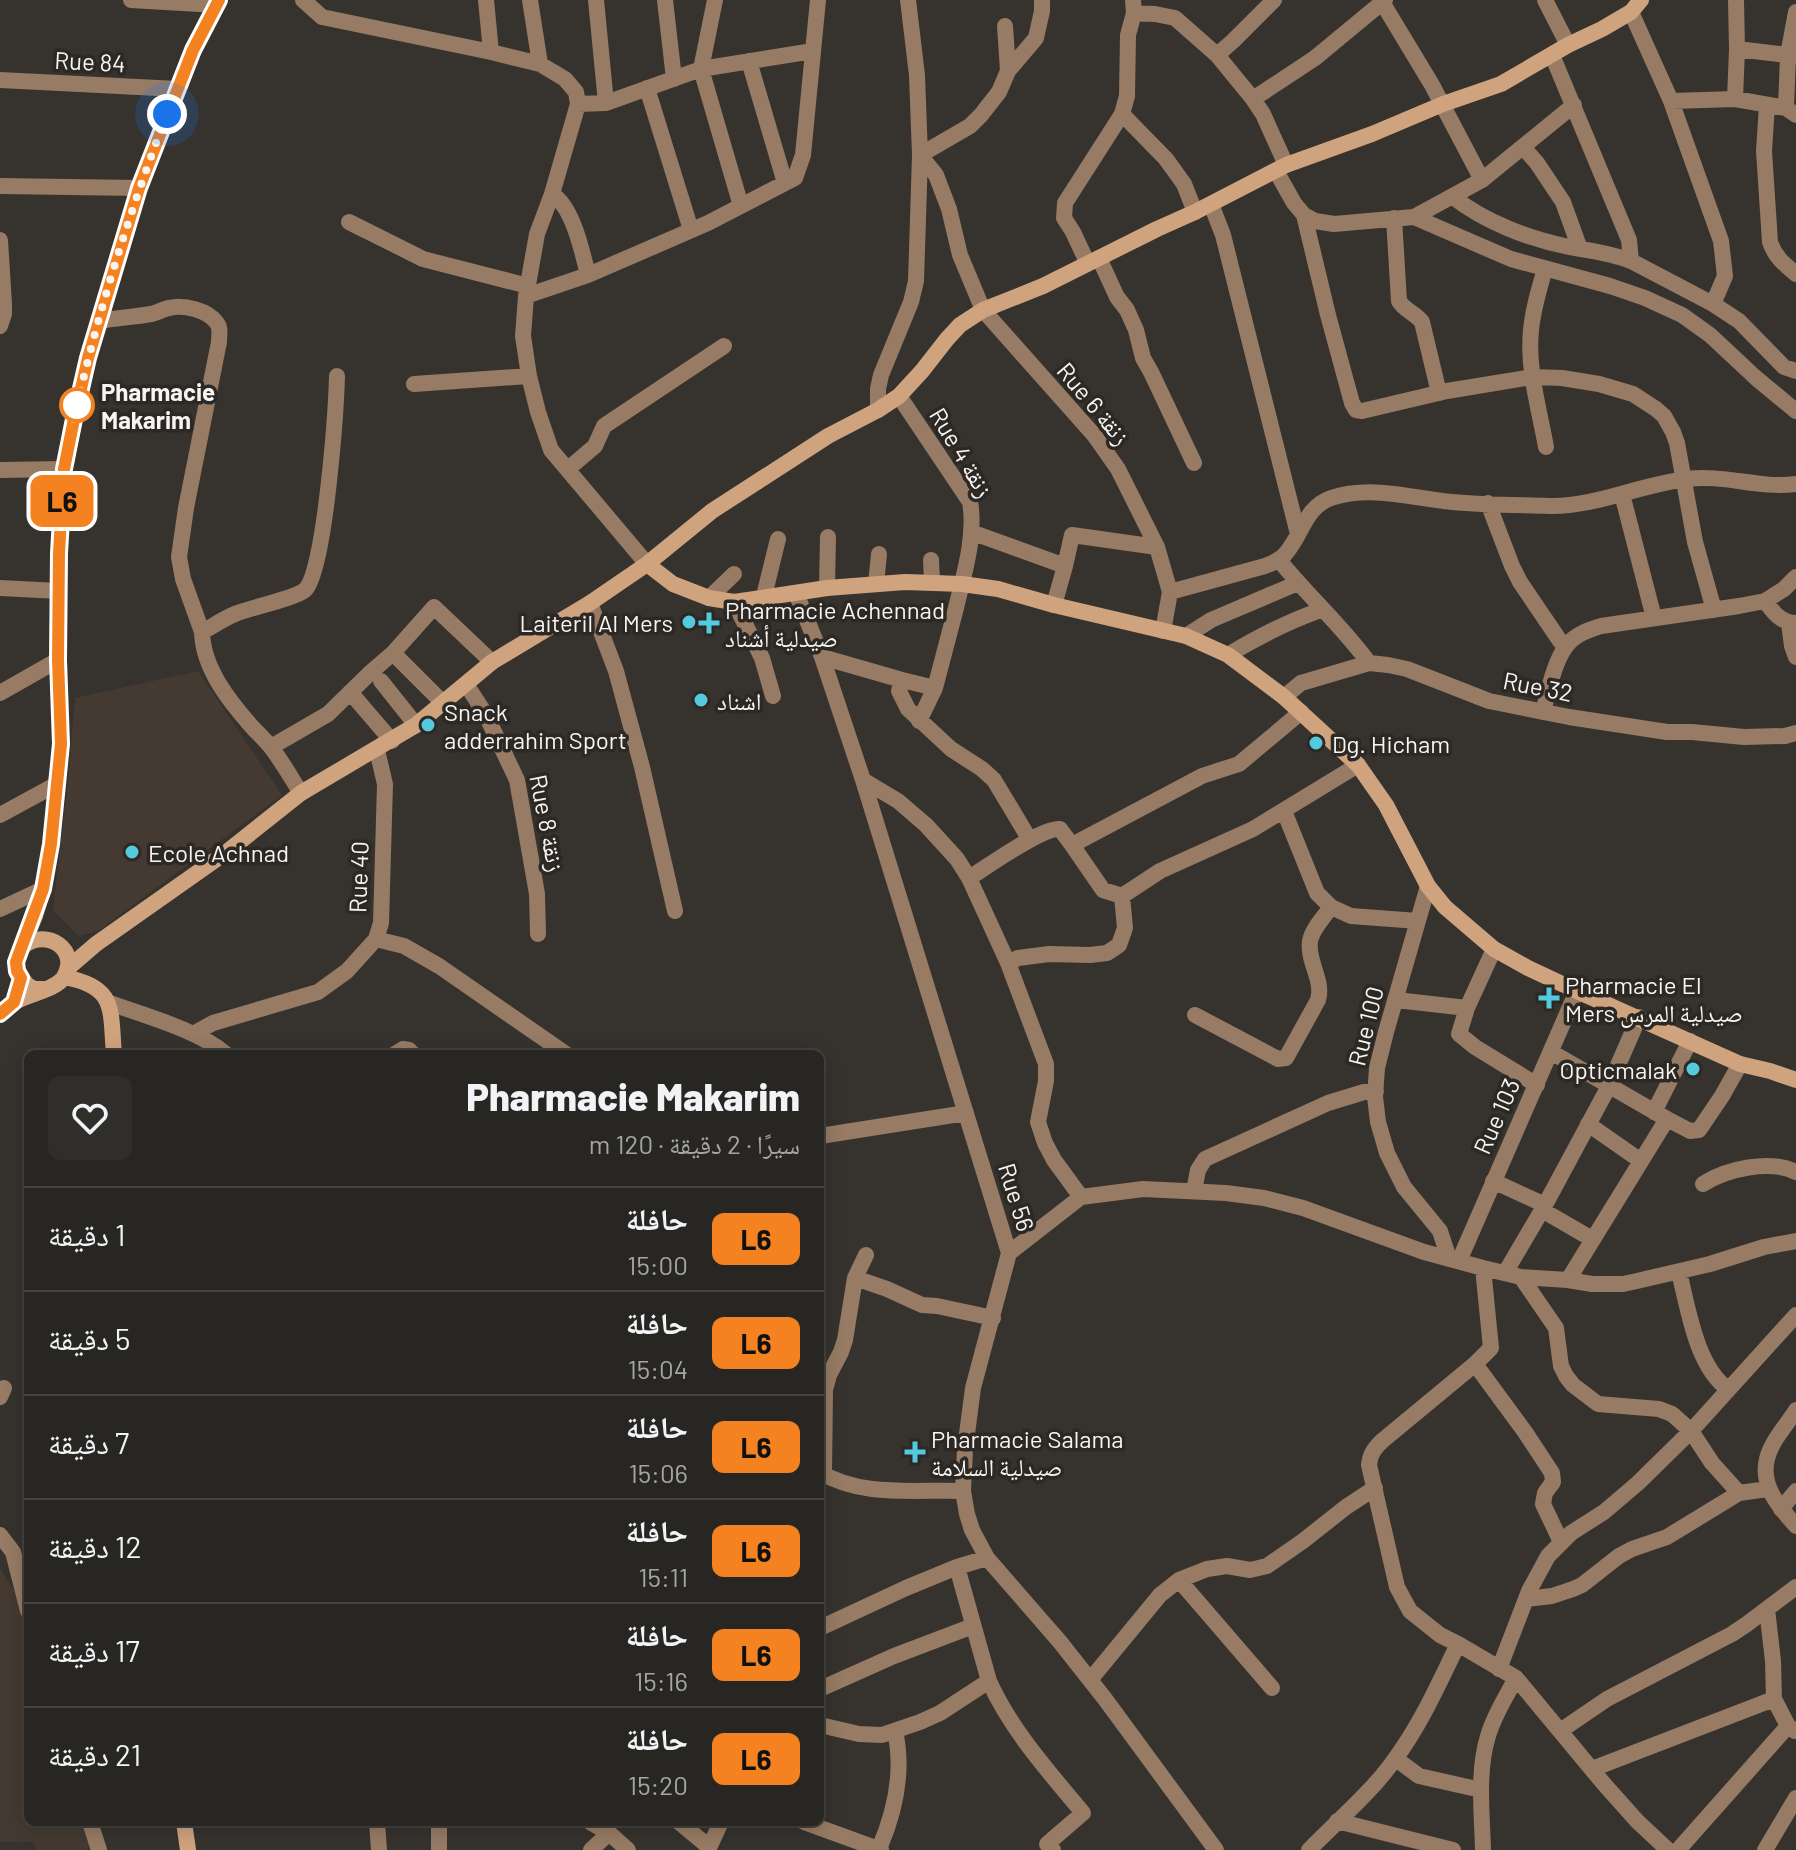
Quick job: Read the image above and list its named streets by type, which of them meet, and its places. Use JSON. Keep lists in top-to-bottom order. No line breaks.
{"streets":{"street":["Rue 84","Rue 6 زنقة","Rue 4 زنقة","Rue 32","Rue 8 زنقة","Rue 40","Rue 100","Rue 103","Rue 56"]},"crossings":[["Rue 100","Rue 103"]],"places":{"other":["Pharmacie Makarim","Laiteril Al Mers","اشناد","Snack adderrahim Sport","Dg. Hicham","Ecole Achnad","Opticmalak"],"health":["Pharmacie Achennad صيدلية أشناد","Pharmacie El Mers صيدلية المرس","Pharmacie Salama صيدلية السلامة"]},"lines":["bus line L6"],"page":{"on_map":"L6","heading":["Pharmacie Makarim","سيرًا · 2 دقيقة · 120 m"],"list":[{"mark":"L6","name":"حافلة","note":"15:00","value":"1 دقيقة"},{"mark":"L6","name":"حافلة","note":"15:04","value":"5 دقيقة"},{"mark":"L6","name":"حافلة","note":"15:06","value":"7 دقيقة"},{"mark":"L6","name":"حافلة","note":"15:11","value":"12 دقيقة"},{"mark":"L6","name":"حافلة","note":"15:16","value":"17 دقيقة"},{"mark":"L6","name":"حافلة","note":"15:20","value":"21 دقيقة"}]}}
